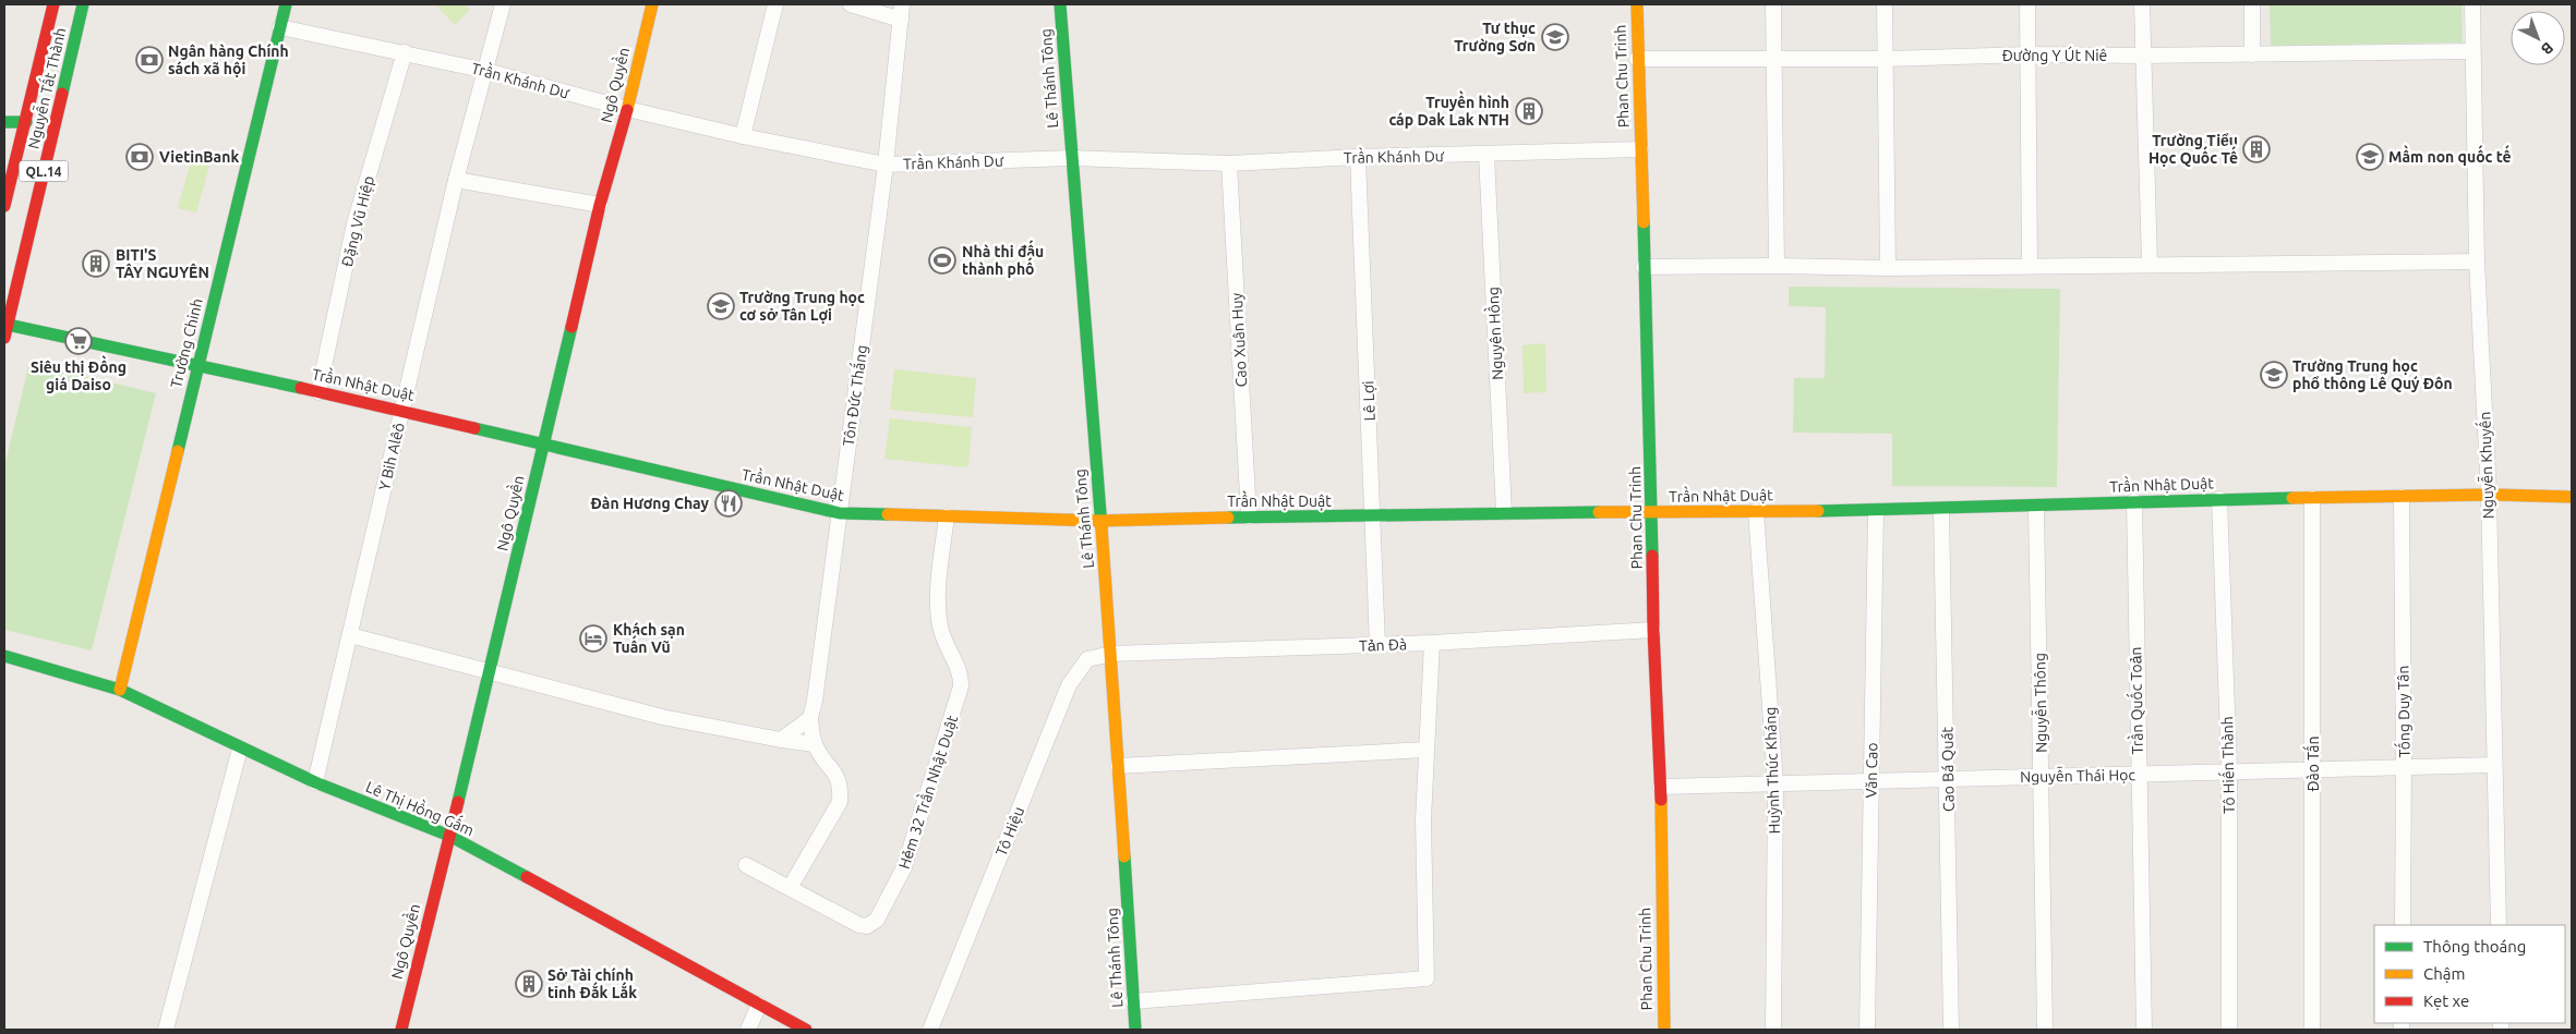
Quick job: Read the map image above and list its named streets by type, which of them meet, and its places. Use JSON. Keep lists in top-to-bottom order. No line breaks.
{"streets":{"street":["Đường Y Út Niê","Phan Chu Trinh","Lê Thánh Tông","Trần Khánh Dư","Ngô Quyền","Nguyễn Tất Thành","QL.14","Đặng Vũ Hiệp","Nguyên Hồng","Cao Xuân Huy","Trường Chinh","Trần Nhật Duật","Tôn Đức Thắng","Lê Lợi","Y Bih Alêô","Nguyễn Khuyến","Tản Đà","Trần Quốc Toản","Nguyễn Thông","Tống Duy Tân","Đào Tấn","Tô Hiến Thành","Cao Bá Quát","Huỳnh Thúc Kháng","Văn Cao","Nguyễn Thái Học","Hẻm 32 Trần Nhật Duật","Lê Thị Hồng Gấm","Tô Hiệu"]},"crossings":[["Đường Y Út Niê","Phan Chu Trinh"],["Đường Y Út Niê","Nguyễn Khuyến"],["Phan Chu Trinh","Trần Khánh Dư"],["Phan Chu Trinh","Trần Nhật Duật"],["Phan Chu Trinh","Tản Đà"],["Phan Chu Trinh","Nguyễn Thái Học"],["Lê Thánh Tông","Trần Khánh Dư"],["Lê Thánh Tông","Trần Nhật Duật"],["Lê Thánh Tông","Tản Đà"],["Lê Thánh Tông","Tô Hiệu"],["Trần Khánh Dư","Ngô Quyền"],["Trần Khánh Dư","Đặng Vũ Hiệp"],["Trần Khánh Dư","Nguyên Hồng"],["Trần Khánh Dư","Cao Xuân Huy"],["Trần Khánh Dư","Trường Chinh"],["Trần Khánh Dư","Tôn Đức Thắng"],["Trần Khánh Dư","Lê Lợi"],["Trần Khánh Dư","Y Bih Alêô"],["Ngô Quyền","Trần Nhật Duật"],["Ngô Quyền","Lê Thị Hồng Gấm"],["Nguyễn Tất Thành","Trần Nhật Duật"],["Đặng Vũ Hiệp","Trần Nhật Duật"],["Nguyên Hồng","Trần Nhật Duật"],["Cao Xuân Huy","Trần Nhật Duật"],["Trường Chinh","Trần Nhật Duật"],["Trường Chinh","Lê Thị Hồng Gấm"],["Trần Nhật Duật","Tôn Đức Thắng"],["Trần Nhật Duật","Lê Lợi"],["Trần Nhật Duật","Y Bih Alêô"],["Trần Nhật Duật","Nguyễn Khuyến"],["Trần Nhật Duật","Trần Quốc Toản"],["Trần Nhật Duật","Nguyễn Thông"],["Trần Nhật Duật","Tống Duy Tân"],["Trần Nhật Duật","Đào Tấn"],["Trần Nhật Duật","Tô Hiến Thành"],["Trần Nhật Duật","Cao Bá Quát"],["Trần Nhật Duật","Huỳnh Thúc Kháng"],["Trần Nhật Duật","Văn Cao"],["Trần Nhật Duật","Hẻm 32 Trần Nhật Duật"],["Lê Lợi","Tản Đà"],["Y Bih Alêô","Lê Thị Hồng Gấm"],["Nguyễn Khuyến","Nguyễn Thái Học"],["Tản Đà","Tô Hiệu"],["Trần Quốc Toản","Nguyễn Thái Học"],["Nguyễn Thông","Nguyễn Thái Học"],["Tống Duy Tân","Nguyễn Thái Học"],["Đào Tấn","Nguyễn Thái Học"],["Tô Hiến Thành","Nguyễn Thái Học"],["Cao Bá Quát","Nguyễn Thái Học"],["Huỳnh Thúc Kháng","Nguyễn Thái Học"],["Văn Cao","Nguyễn Thái Học"]],"places":{"school or university":["Tư thục Trường Sơn","Mầm non quốc tế","Trường Trung học cơ sở Tân Lợi","Trường Trung học phổ thông Lê Quý Đôn"],"bank":["Ngân hàng Chính sách xã hội","VietinBank"],"building":["Truyền hình cáp Dak Lak NTH","Trường Tiểu Học Quốc Tế","BITI'S TÂY NGUYÊN","Sở Tài chính tỉnh Đắk Lắk"],"sports":["Nhà thi đấu thành phố"],"supermarket":["Siêu thị Đồng giá Daiso"],"restaurant":["Đàn Hương Chay"],"hotel":["Khách sạn Tuấn Vũ"]},"legend":["Thông thoáng","Chậm","Kẹt xe"],"north":"bottom right"}
